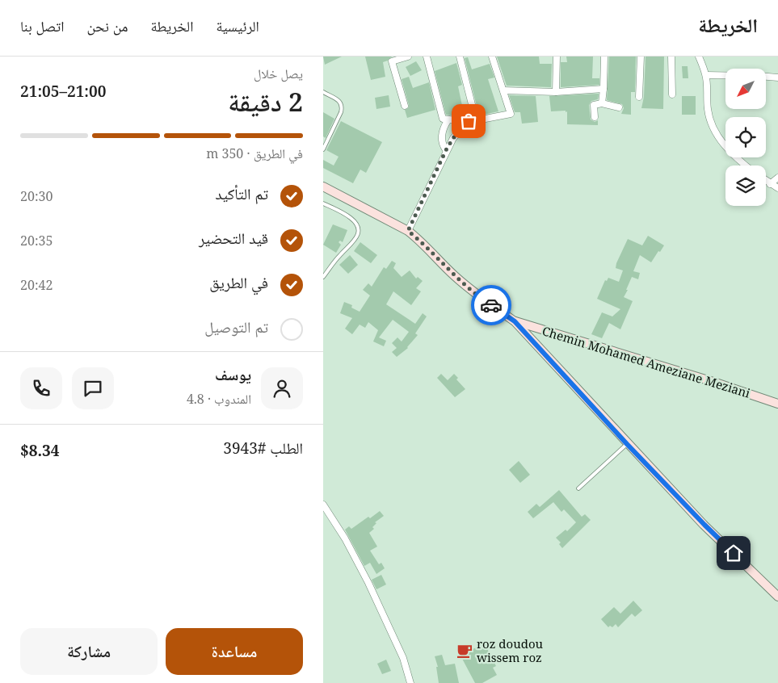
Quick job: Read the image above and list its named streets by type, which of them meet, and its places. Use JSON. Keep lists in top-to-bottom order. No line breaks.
{"streets":{"main road":["Chemin Mohamed Ameziane Meziani"]},"places":{"cafe":["roz doudou wissem roz"]},"north":"bottom left","page":{"header":"الخريطة","nav":["الرئيسية","الخريطة","من نحن","اتصل بنا"],"heading":["2 دقيقة","يصل خلال","21:00–21:05"],"panel":["يوسف","المندوب · 4.8","الطلب #3943","$8.34"],"bar":"في الطريق · 350 m","list":[["تم التأكيد","20:30"],["قيد التحضير","20:35"],["في الطريق","20:42"],"تم التوصيل"],"buttons":["مساعدة","مشاركة"]}}
